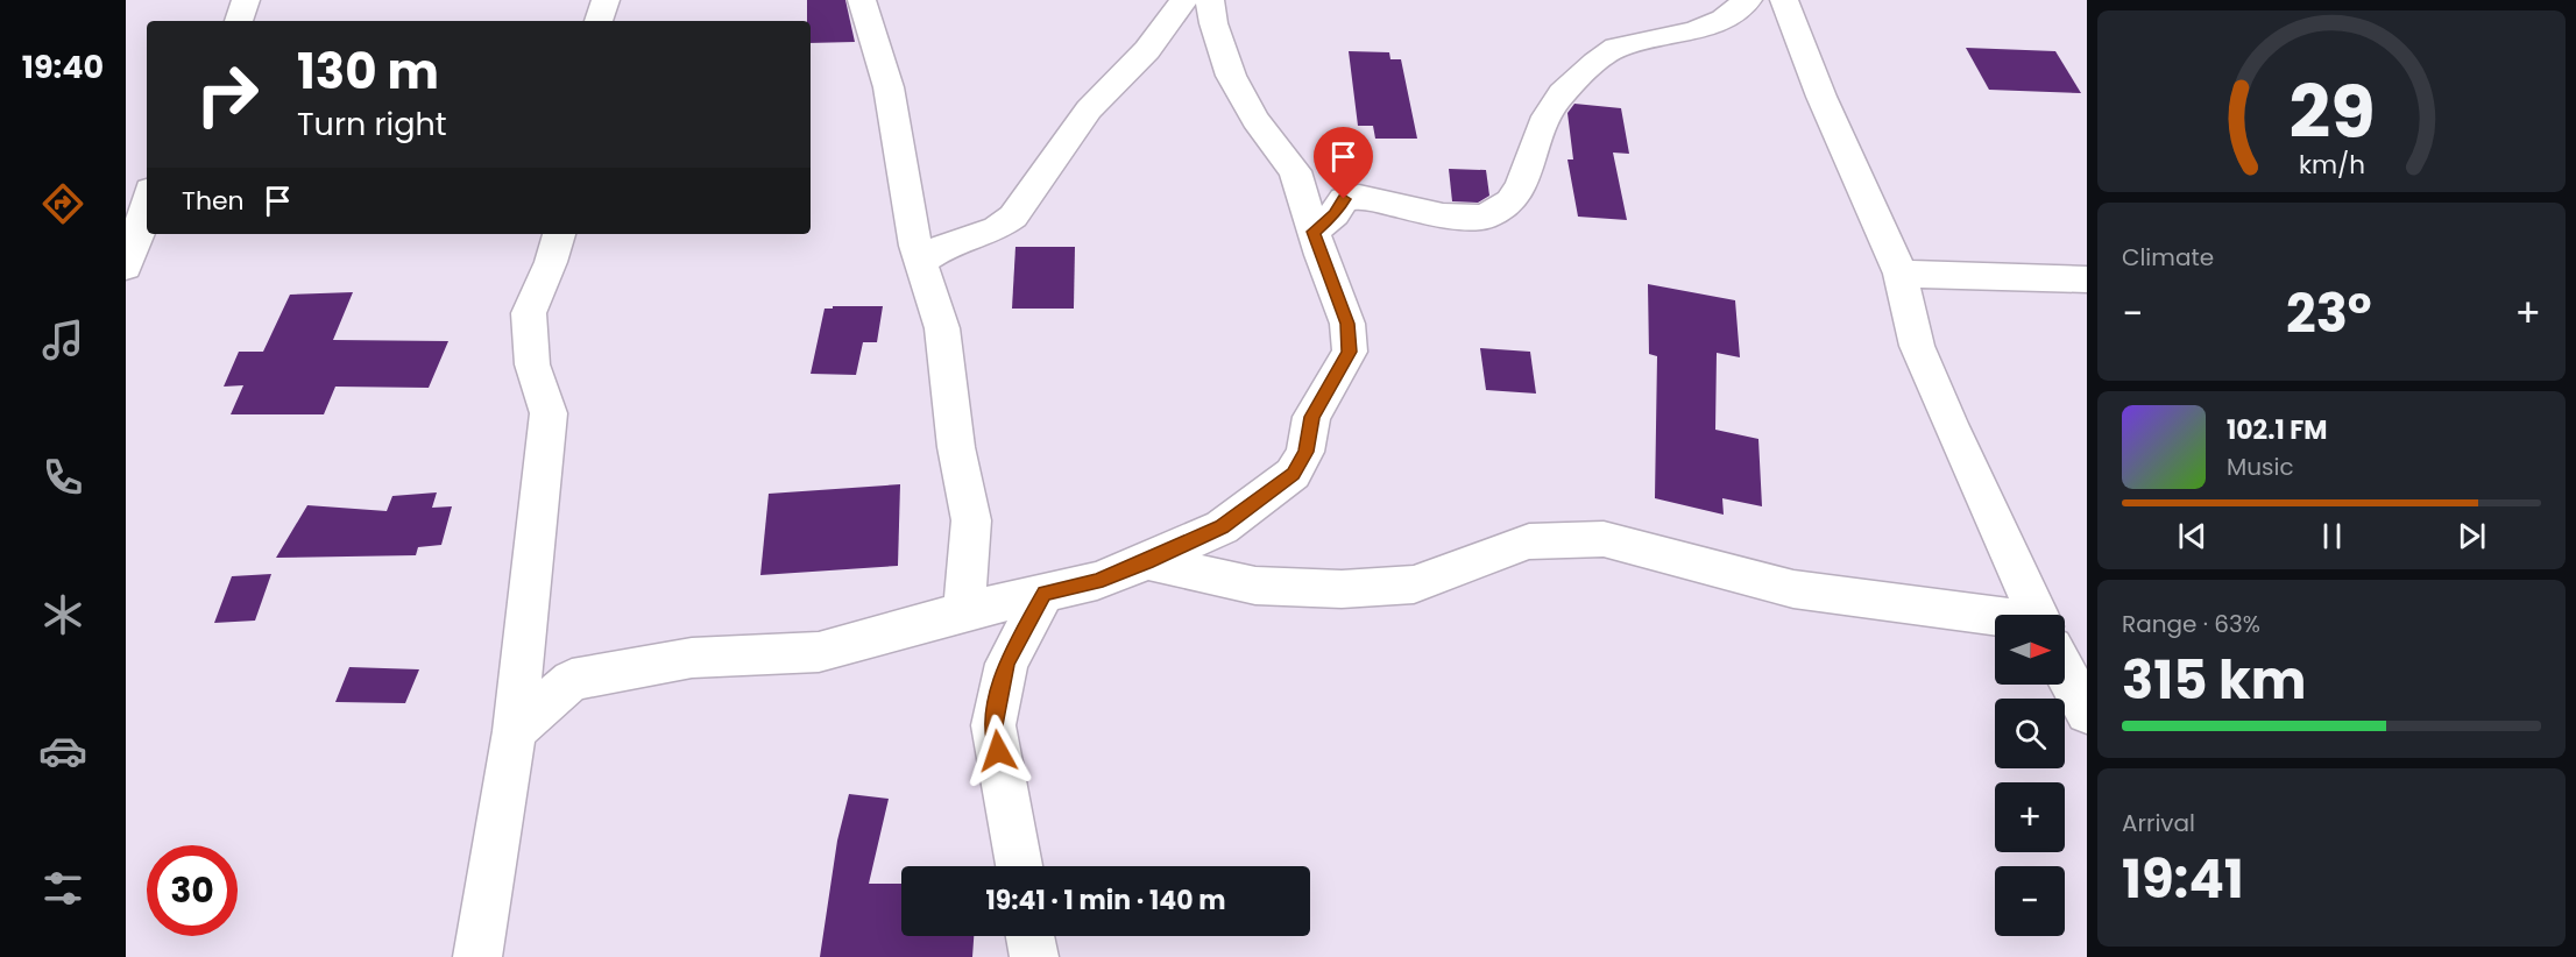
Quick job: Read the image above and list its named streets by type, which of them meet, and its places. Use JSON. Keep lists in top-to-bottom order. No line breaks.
{"north":"right","page":{"tabs":"19:40","turn":["130 m","Turn right"],"then":"Then","tile":["Climate",["Range · 63%","315 km"],["Arrival","19:41"]],"heat":["−","23°","+"],"song":["102.1 FM","Music"],"map_buttons":["+","−"],"limit":"30","trip":"19:41 · 1 min · 140 m","gauge":["29","km/h"]}}
